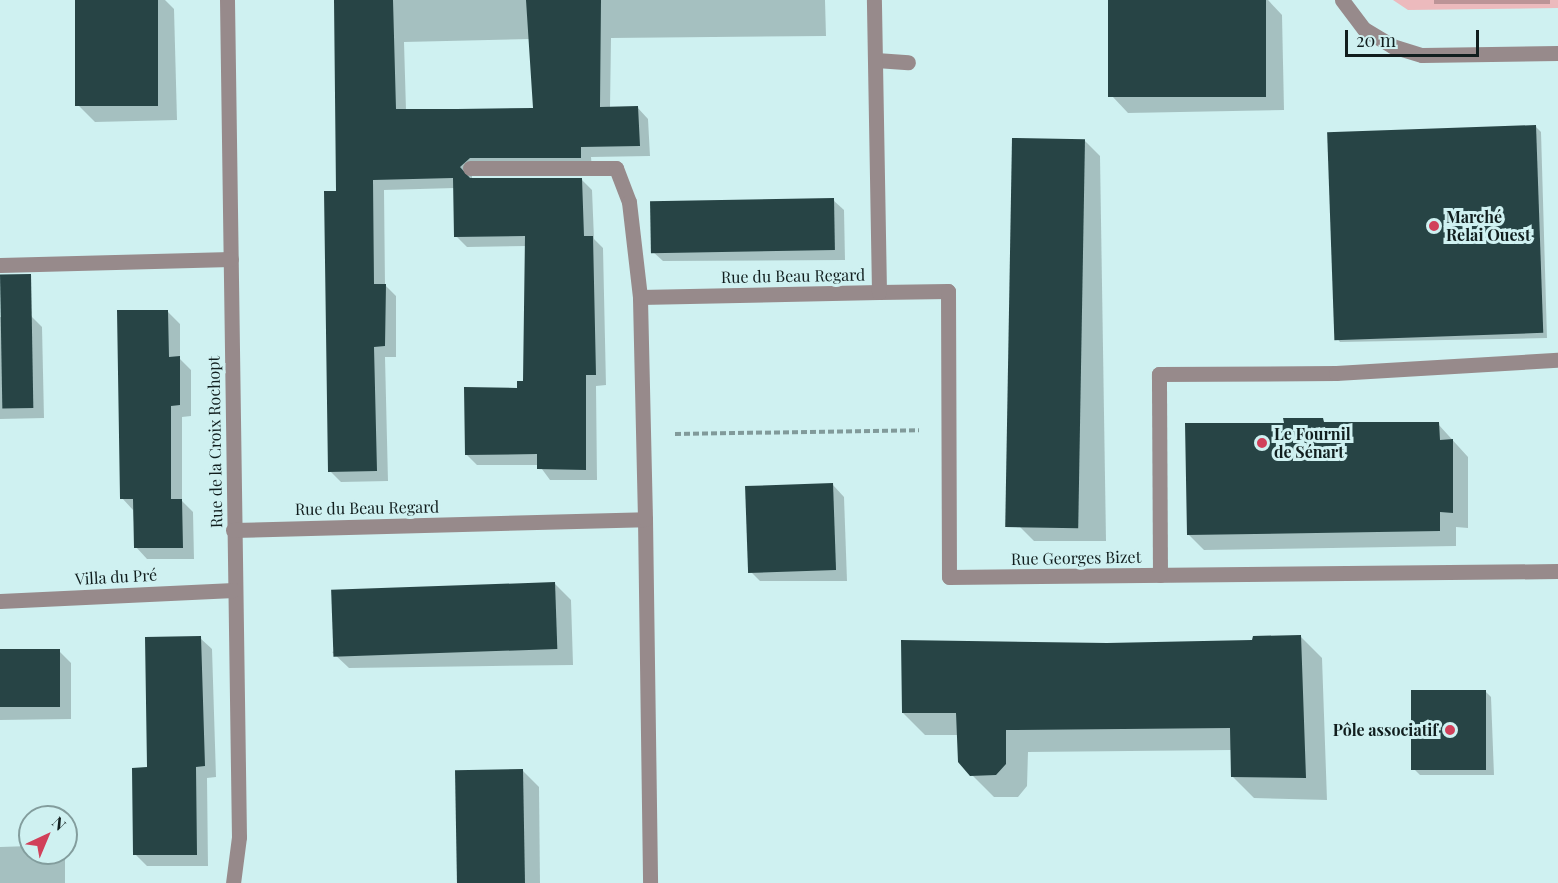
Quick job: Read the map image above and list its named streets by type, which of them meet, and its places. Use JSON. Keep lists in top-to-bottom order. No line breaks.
{"streets":{"street":["Rue du Beau Regard","Rue de la Croix Rochopt","Rue Georges Bizet","Villa du Pré"]},"crossings":[["Rue du Beau Regard","Rue de la Croix Rochopt"],["Rue du Beau Regard","Rue Georges Bizet"],["Rue de la Croix Rochopt","Villa du Pré"]],"places":["Marché Relai Ouest","Le Fournil de Sénart","Pôle associatif"],"scale_bar":"20 m","north":"top right"}
